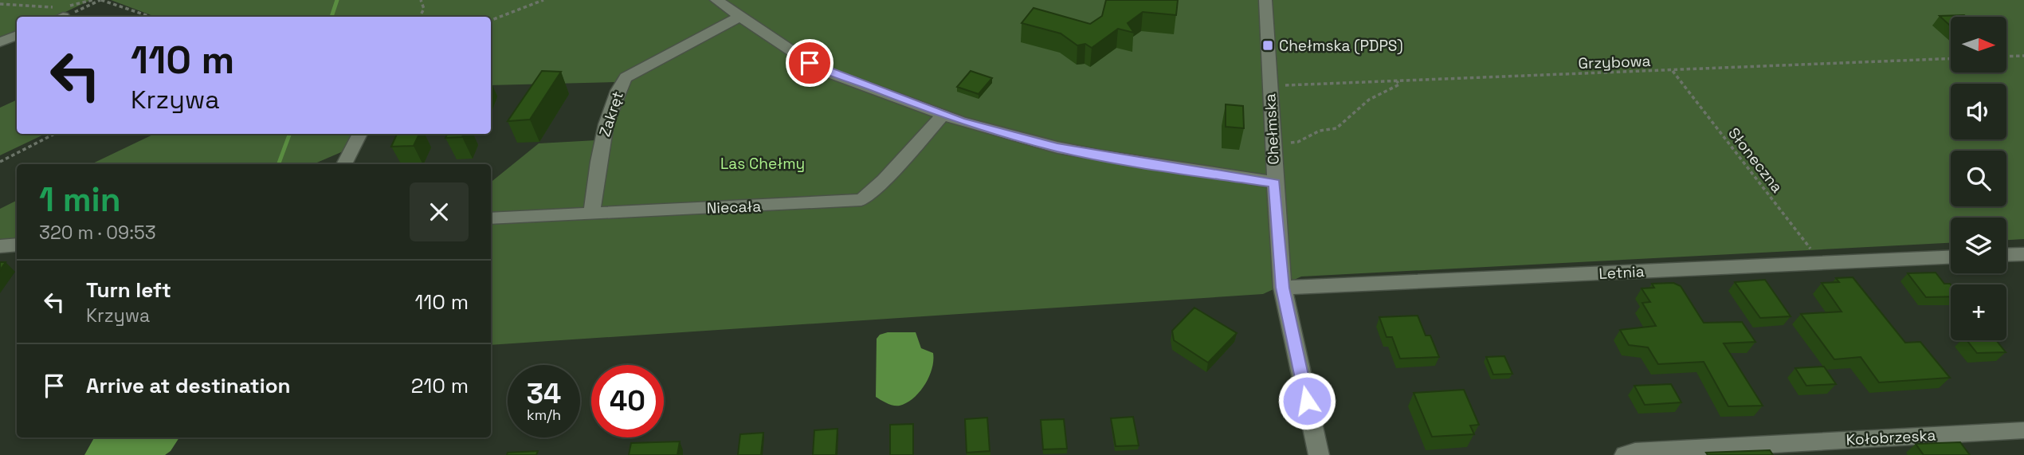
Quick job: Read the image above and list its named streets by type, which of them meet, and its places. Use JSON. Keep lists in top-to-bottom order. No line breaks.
{"streets":{"street":["Zakręt","Chełmska","Niecała","Letnia","Kołobrzeska"],"path":["Grzybowa","Słoneczna"]},"crossings":[["Grzybowa","Chełmska"],["Grzybowa","Słoneczna"],["Zakręt","Niecała"],["Chełmska","Letnia"],["Słoneczna","Letnia"]],"parks":["Las Chełmy"],"places":{"transit":["Chełmska (PDPS)"]},"north":"right","page":{"map_buttons":"+","turn":["110 m","Krzywa"],"heading":["1 min","320 m · 09:53"],"list":[{"name":"Turn left","note":"Krzywa","value":"110 m"},{"name":"Arrive at destination","value":"210 m"}],"speed":"34 km/h","limit":"40"}}
